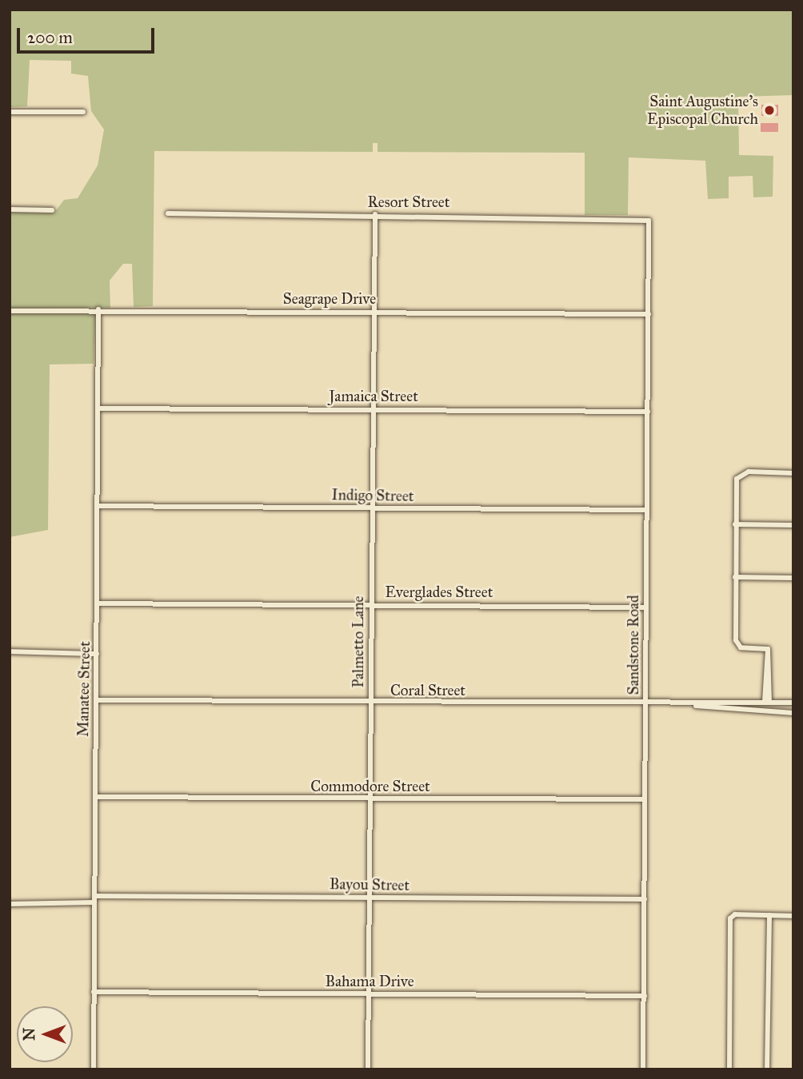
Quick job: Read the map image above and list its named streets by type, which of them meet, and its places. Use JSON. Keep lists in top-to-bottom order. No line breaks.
{"streets":{"street":["Resort Street","Seagrape Drive","Jamaica Street","Indigo Street","Everglades Street","Palmetto Lane","Sandstone Road","Manatee Street","Coral Street","Commodore Street","Bayou Street","Bahama Drive"]},"crossings":[["Resort Street","Palmetto Lane"],["Resort Street","Sandstone Road"],["Seagrape Drive","Palmetto Lane"],["Seagrape Drive","Sandstone Road"],["Seagrape Drive","Manatee Street"],["Jamaica Street","Palmetto Lane"],["Jamaica Street","Sandstone Road"],["Jamaica Street","Manatee Street"],["Indigo Street","Palmetto Lane"],["Indigo Street","Sandstone Road"],["Indigo Street","Manatee Street"],["Everglades Street","Palmetto Lane"],["Everglades Street","Sandstone Road"],["Everglades Street","Manatee Street"],["Palmetto Lane","Coral Street"],["Palmetto Lane","Commodore Street"],["Palmetto Lane","Bayou Street"],["Palmetto Lane","Bahama Drive"],["Sandstone Road","Coral Street"],["Sandstone Road","Commodore Street"],["Sandstone Road","Bayou Street"],["Sandstone Road","Bahama Drive"],["Manatee Street","Coral Street"],["Manatee Street","Commodore Street"],["Manatee Street","Bayou Street"],["Manatee Street","Bahama Drive"]],"places":["Saint Augustine's Episcopal Church"],"scale_bar":"200 m","north":"left"}
